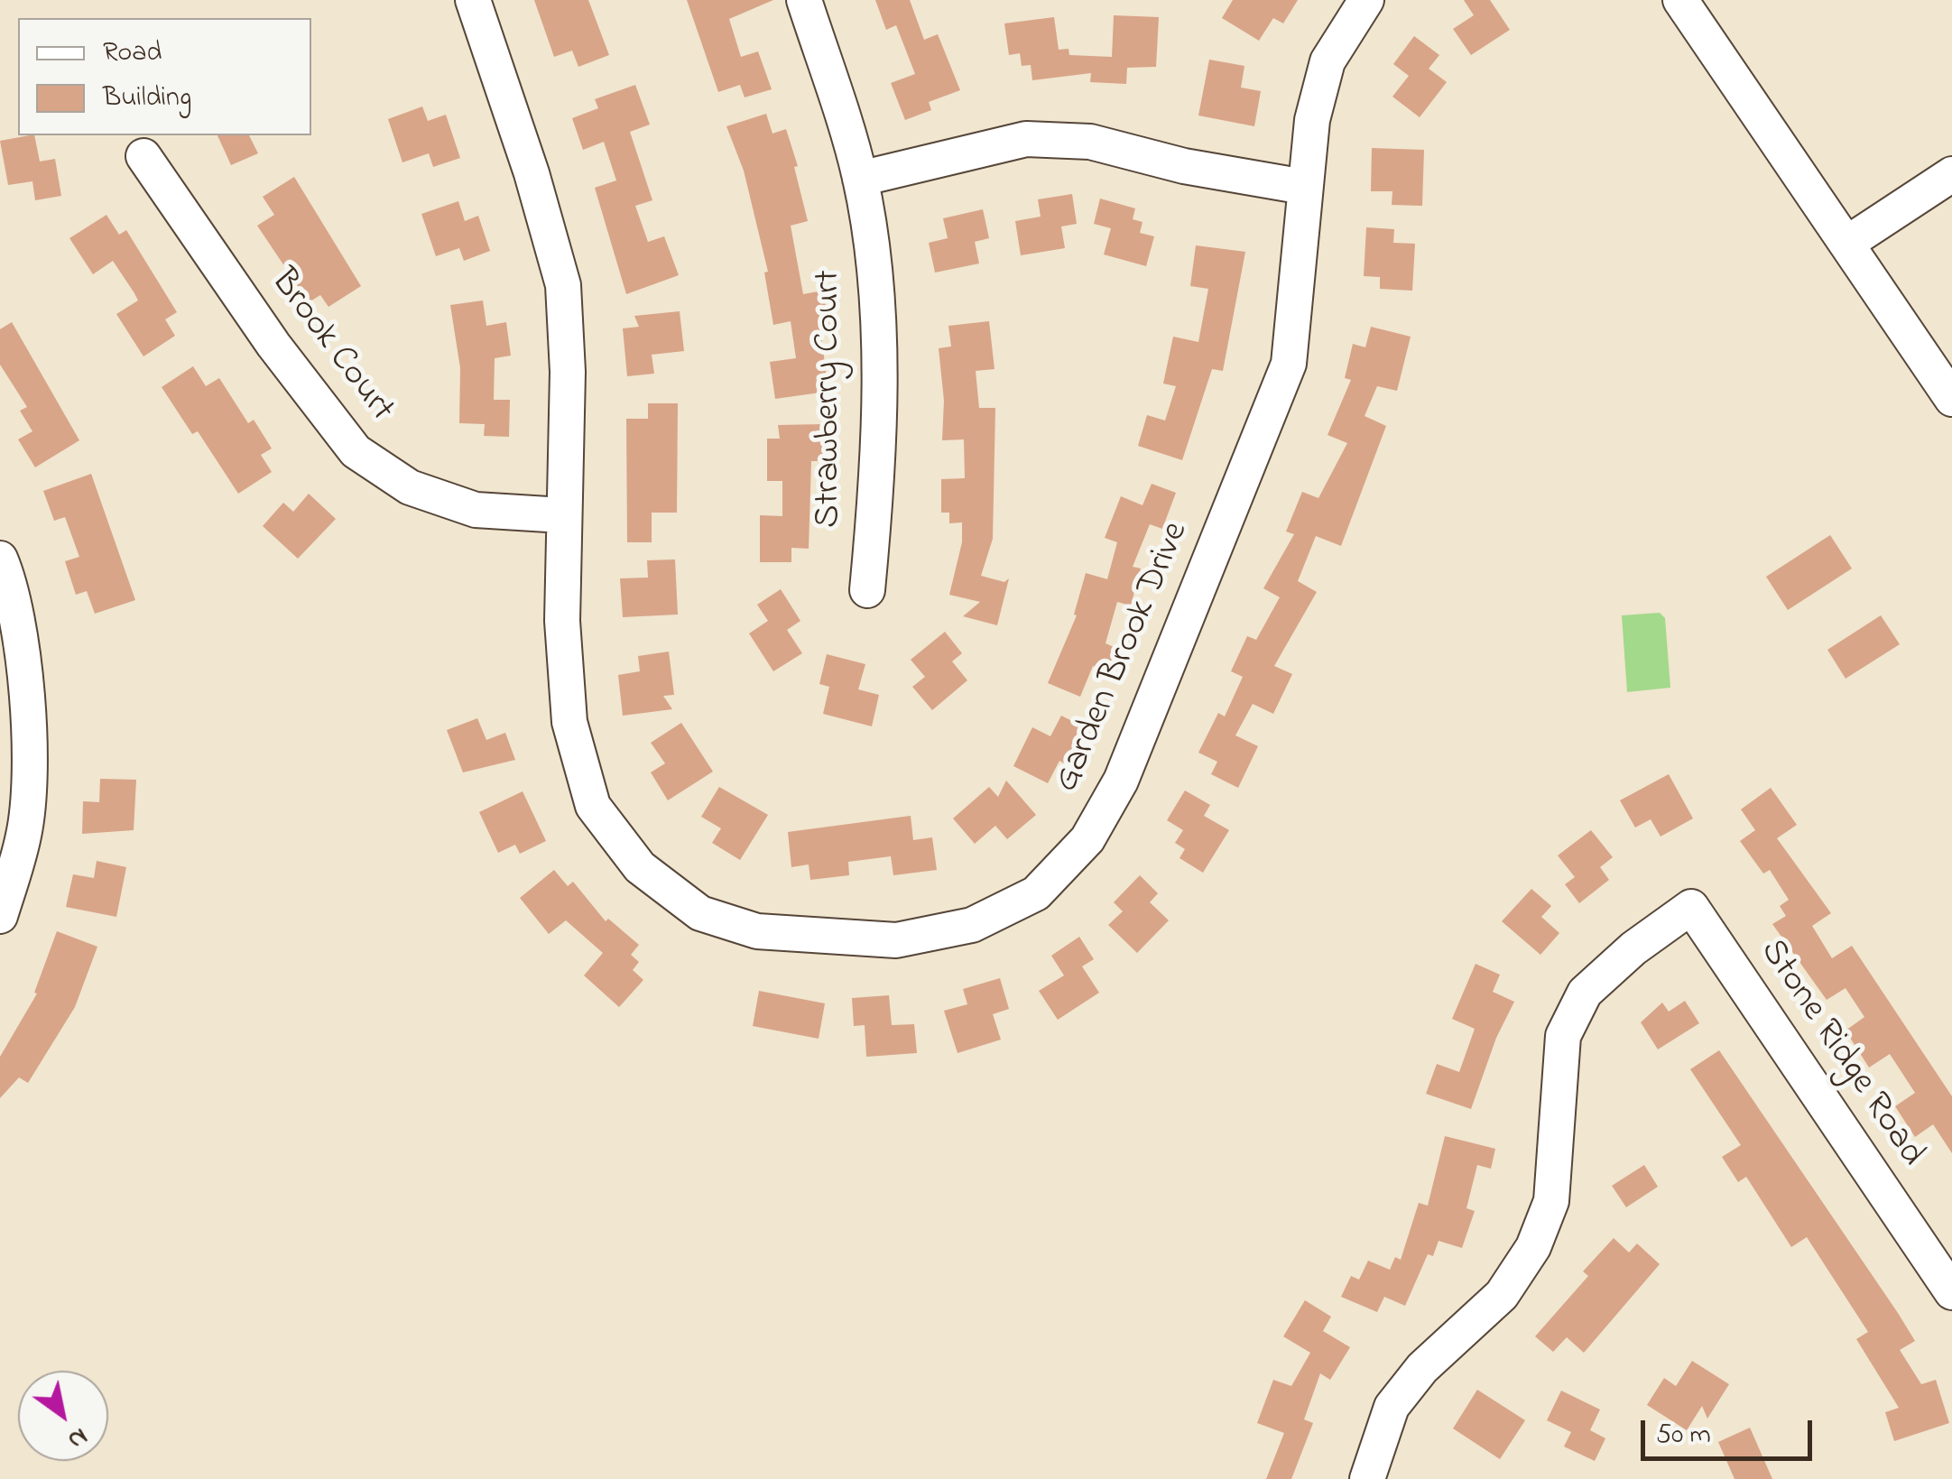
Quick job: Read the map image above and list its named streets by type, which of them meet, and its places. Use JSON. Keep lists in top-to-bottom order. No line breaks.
{"streets":{"street":["Brook Court","Strawberry Court","Garden Brook Drive","Stone Ridge Road"]},"crossings":[["Brook Court","Garden Brook Drive"]],"legend":["Road","Building"],"scale_bar":"50 m","north":"bottom right"}
